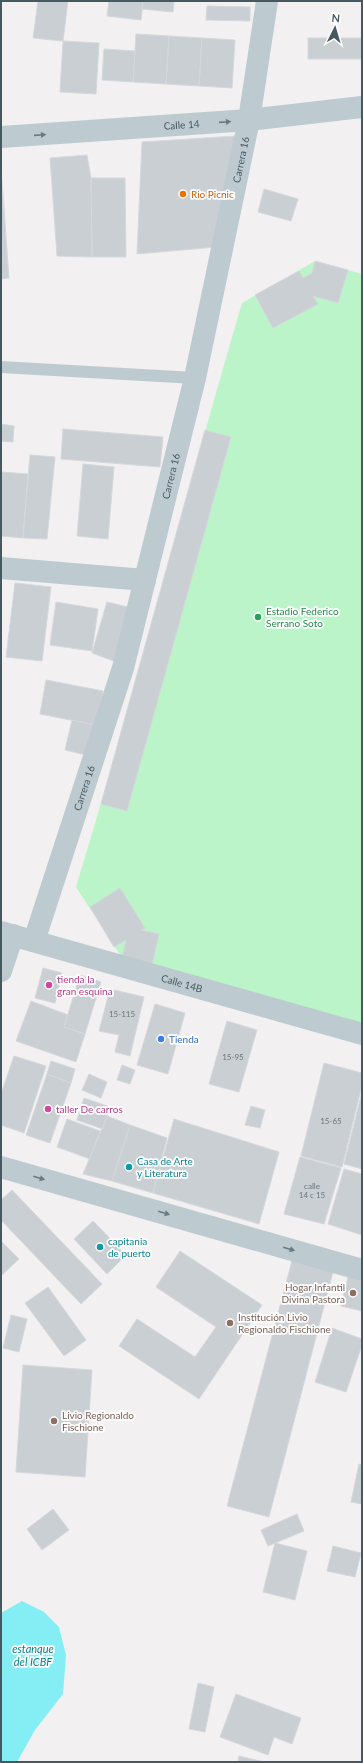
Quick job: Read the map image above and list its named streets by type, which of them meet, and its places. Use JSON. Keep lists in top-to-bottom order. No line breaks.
{"streets":{"street":["Calle 14","Carrera 16","Calle 14B"]},"crossings":[["Calle 14","Carrera 16"],["Carrera 16","Calle 14B"]],"one_way":["Calle 14"],"water":["estanque del ICBF"],"places":["Rio Picnic","Estadio Federico Serrano Soto","tienda la gran esquina","Tienda","taller De carros","Casa de Arte y Literatura","capitania de puerto","Hogar Infantil Divina Pastora","Institución Livio Regionaldo Fischione","Livio Regionaldo Fischione"],"house_numbers":["15-115","15-95","15-65","calle 14 c 15"],"north":"top"}
